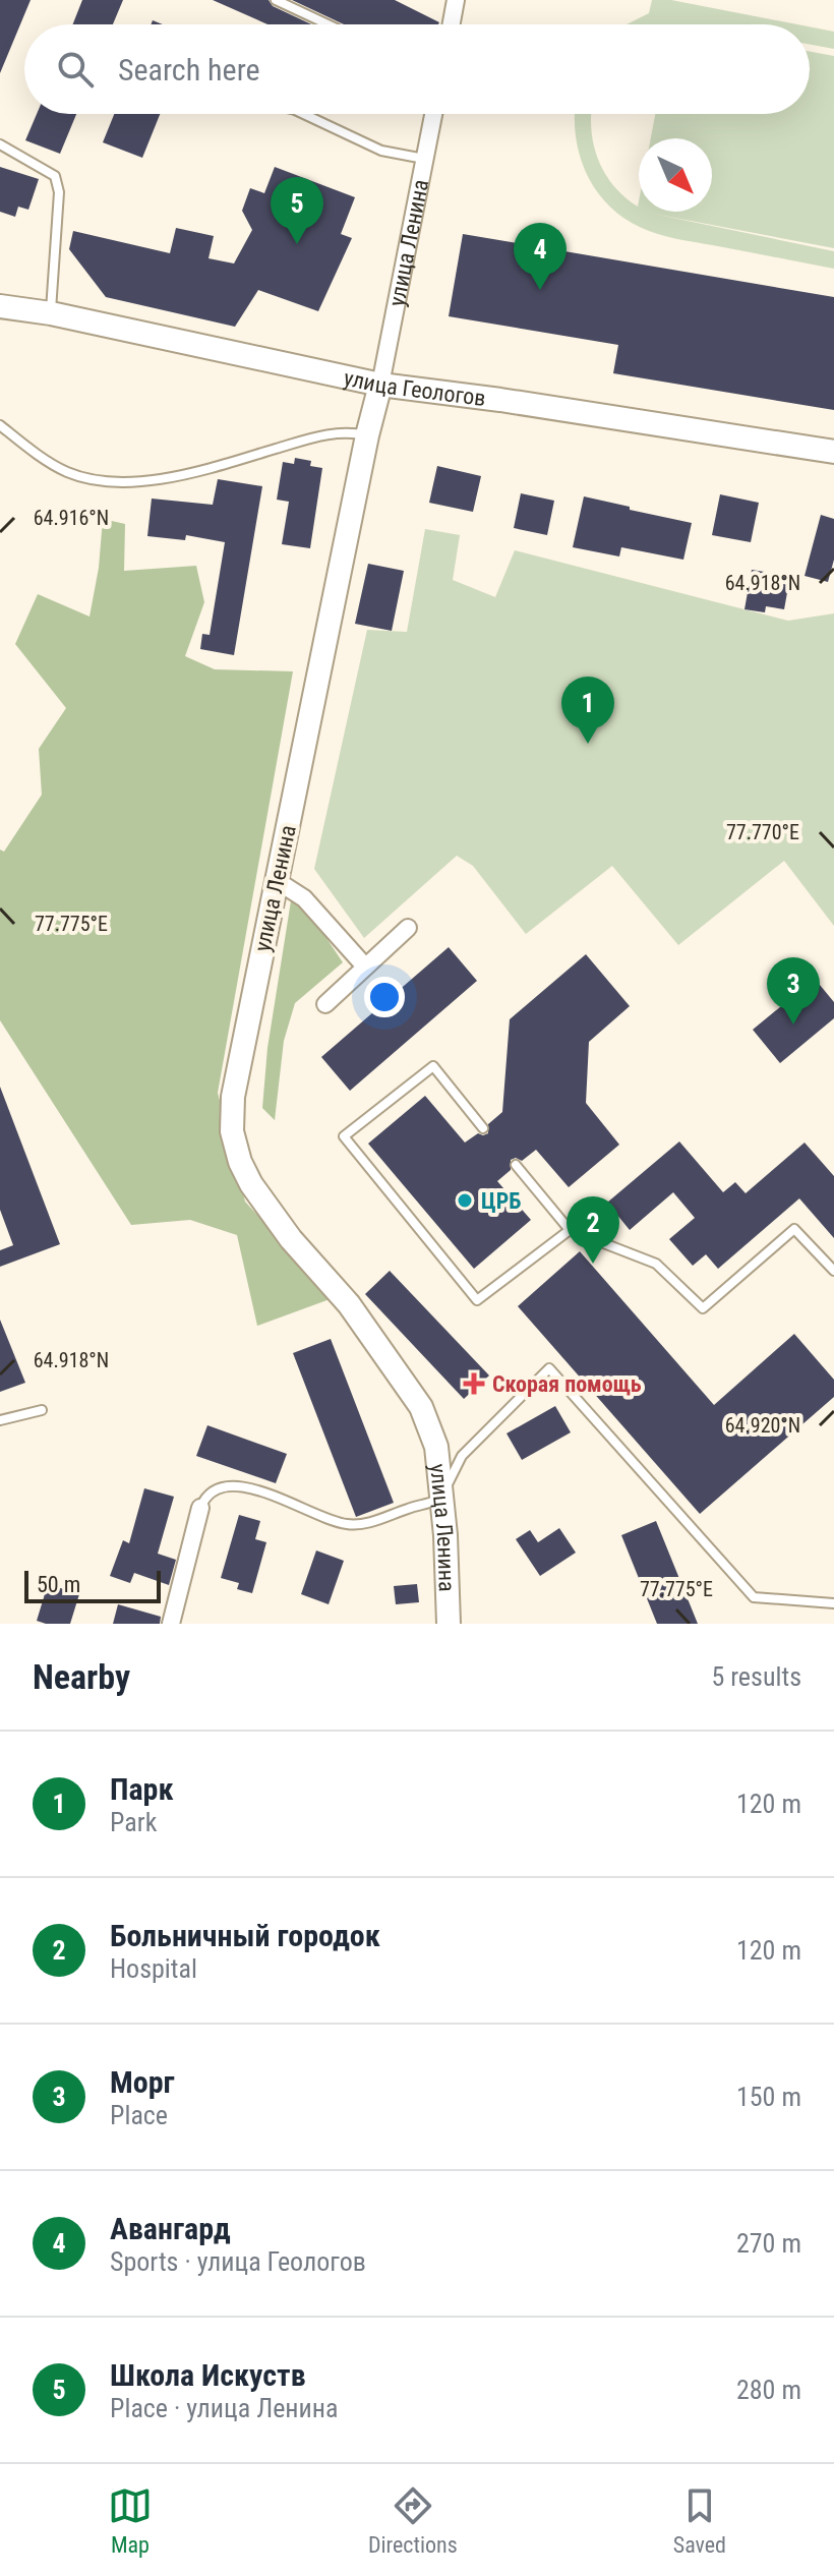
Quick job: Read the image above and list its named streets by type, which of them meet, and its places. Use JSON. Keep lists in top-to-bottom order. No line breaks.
{"streets":{"street":["улица Ленина","улица Геологов"]},"crossings":[["улица Ленина","улица Геологов"]],"places":{"other":["ЦРБ"],"health":["Скорая помощь"]},"scale_bar":"50 m","north":"bottom right","page":{"search":"Search here","pins":["5","4","1","3","2"],"scale":"50 m","heading":["Nearby","5 results"],"list":[{"mark":"1","name":"Парк","note":"Park","value":"120 m"},{"mark":"2","name":"Больничный городок","note":"Hospital","value":"120 m"},{"mark":"3","name":"Морг","note":"Place","value":"150 m"},{"mark":"4","name":"Авангард","note":"Sports · улица Геологов","value":"270 m"},{"mark":"5","name":"Школа Искуств","note":"Place · улица Ленина","value":"280 m"}],"nav":["Map","Directions","Saved"]},"coordinates":["64.916°N","64.918°N","77.770°E","77.775°E","64.920°N"]}
